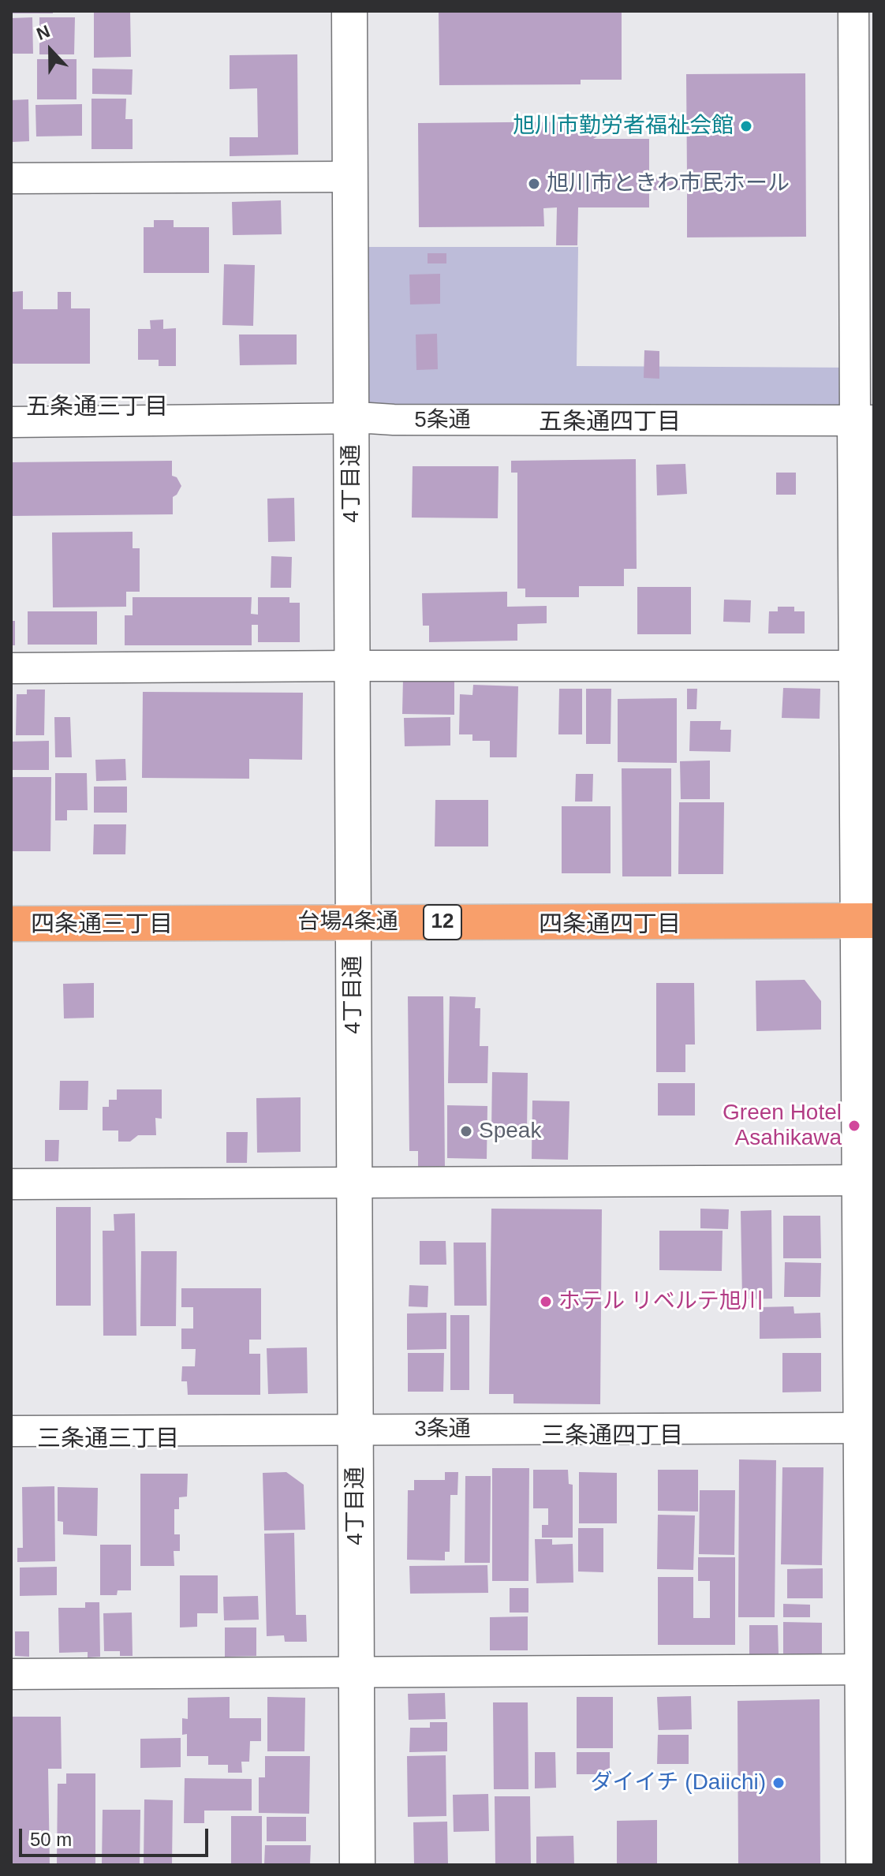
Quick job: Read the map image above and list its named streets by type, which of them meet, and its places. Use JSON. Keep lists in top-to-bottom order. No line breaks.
{"streets":{"highway":["台場4条通","12"],"street":["5条通","4丁目通","3条通"]},"crossings":[["5条通","4丁目通"],["4丁目通","台場4条通"],["4丁目通","3条通"]],"districts":["五条通三丁目","五条通四丁目","四条通三丁目","四条通四丁目","三条通四丁目","三条通三丁目"],"places":["旭川市勤労者福祉会館","旭川市ときわ市民ホール","Green Hotel Asahikawa","Speak","ホテル リベルテ旭川","ダイイチ (Daiichi)"],"scale_bar":"50 m","north":"top"}
